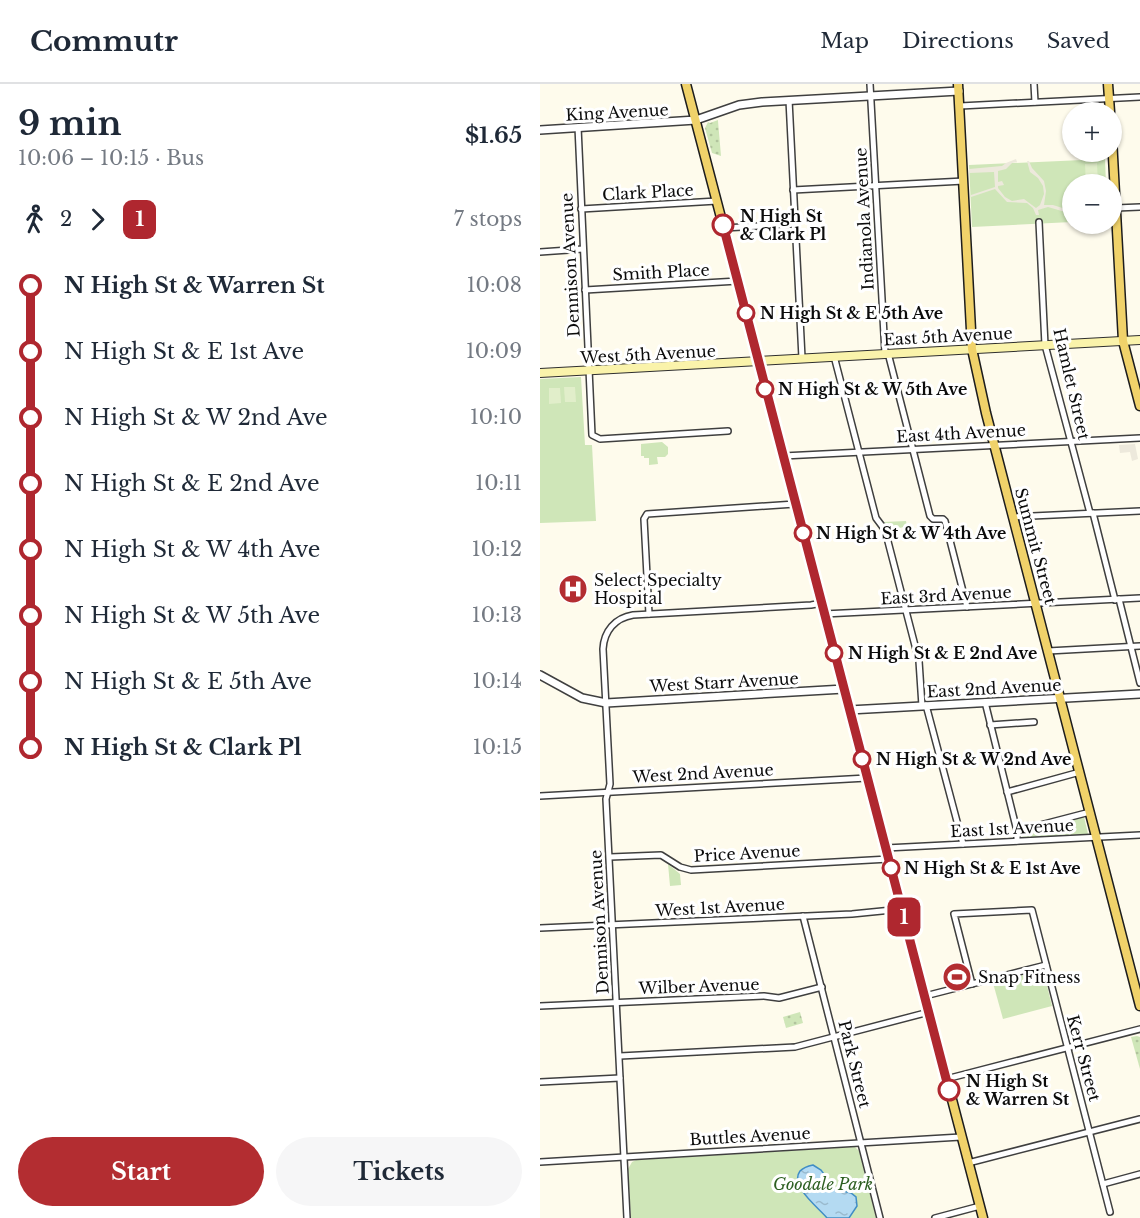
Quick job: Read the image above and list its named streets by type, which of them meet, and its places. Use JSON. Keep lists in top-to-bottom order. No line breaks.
{"streets":{"main road":["East 5th Avenue","West 5th Avenue","Summit Street"],"street":["King Avenue","Clark Place","Indianola Avenue","Dennison Avenue","Smith Place","Hamlet Street","East 4th Avenue","East 3rd Avenue","West Starr Avenue","East 2nd Avenue","West 2nd Avenue","East 1st Avenue","Price Avenue","West 1st Avenue","Wilber Avenue","Kerr Street","Park Street","Buttles Avenue"]},"crossings":[["King Avenue","Indianola Avenue"],["King Avenue","Dennison Avenue"],["King Avenue","Summit Street"],["Clark Place","Dennison Avenue"],["Indianola Avenue","East 5th Avenue"],["Indianola Avenue","East 4th Avenue"],["Indianola Avenue","East 3rd Avenue"],["Dennison Avenue","Smith Place"],["Dennison Avenue","West 5th Avenue"],["Dennison Avenue","West Starr Avenue"],["Dennison Avenue","West 2nd Avenue"],["Dennison Avenue","Price Avenue"],["Dennison Avenue","West 1st Avenue"],["Dennison Avenue","Wilber Avenue"],["Dennison Avenue","Buttles Avenue"],["East 5th Avenue","West 5th Avenue"],["East 5th Avenue","Hamlet Street"],["East 5th Avenue","Summit Street"],["Hamlet Street","East 4th Avenue"],["Hamlet Street","East 3rd Avenue"],["East 4th Avenue","Summit Street"],["Summit Street","East 3rd Avenue"],["Summit Street","East 2nd Avenue"],["Summit Street","East 1st Avenue"],["West 1st Avenue","Park Street"],["Wilber Avenue","Park Street"],["Park Street","Buttles Avenue"]],"parks":["Goodale Park"],"places":{"other":["N High St & Clark Pl","N High St & E 5th Ave","N High St & W 5th Ave","N High St & W 4th Ave","N High St & E 2nd Ave","N High St & W 2nd Ave","N High St & E 1st Ave","N High St & Warren St"],"hospital":["Select Specialty Hospital"],"sports":["Snap Fitness"]},"lines":["bus line 1"],"page":{"header":"Commutr","nav":["Map","Directions","Saved"],"heading":["9 min","10:06 – 10:15 · Bus","$1.65"],"on_map":"1","map_buttons":["+","−"],"legs":["2","1","7 stops"],"list":[{"name":"N High St & Warren St","value":"10:08"},{"name":"N High St & E 1st Ave","value":"10:09"},{"name":"N High St & W 2nd Ave","value":"10:10"},{"name":"N High St & E 2nd Ave","value":"10:11"},{"name":"N High St & W 4th Ave","value":"10:12"},{"name":"N High St & W 5th Ave","value":"10:13"},{"name":"N High St & E 5th Ave","value":"10:14"},{"name":"N High St & Clark Pl","value":"10:15"}],"buttons":["Start","Tickets"]}}
